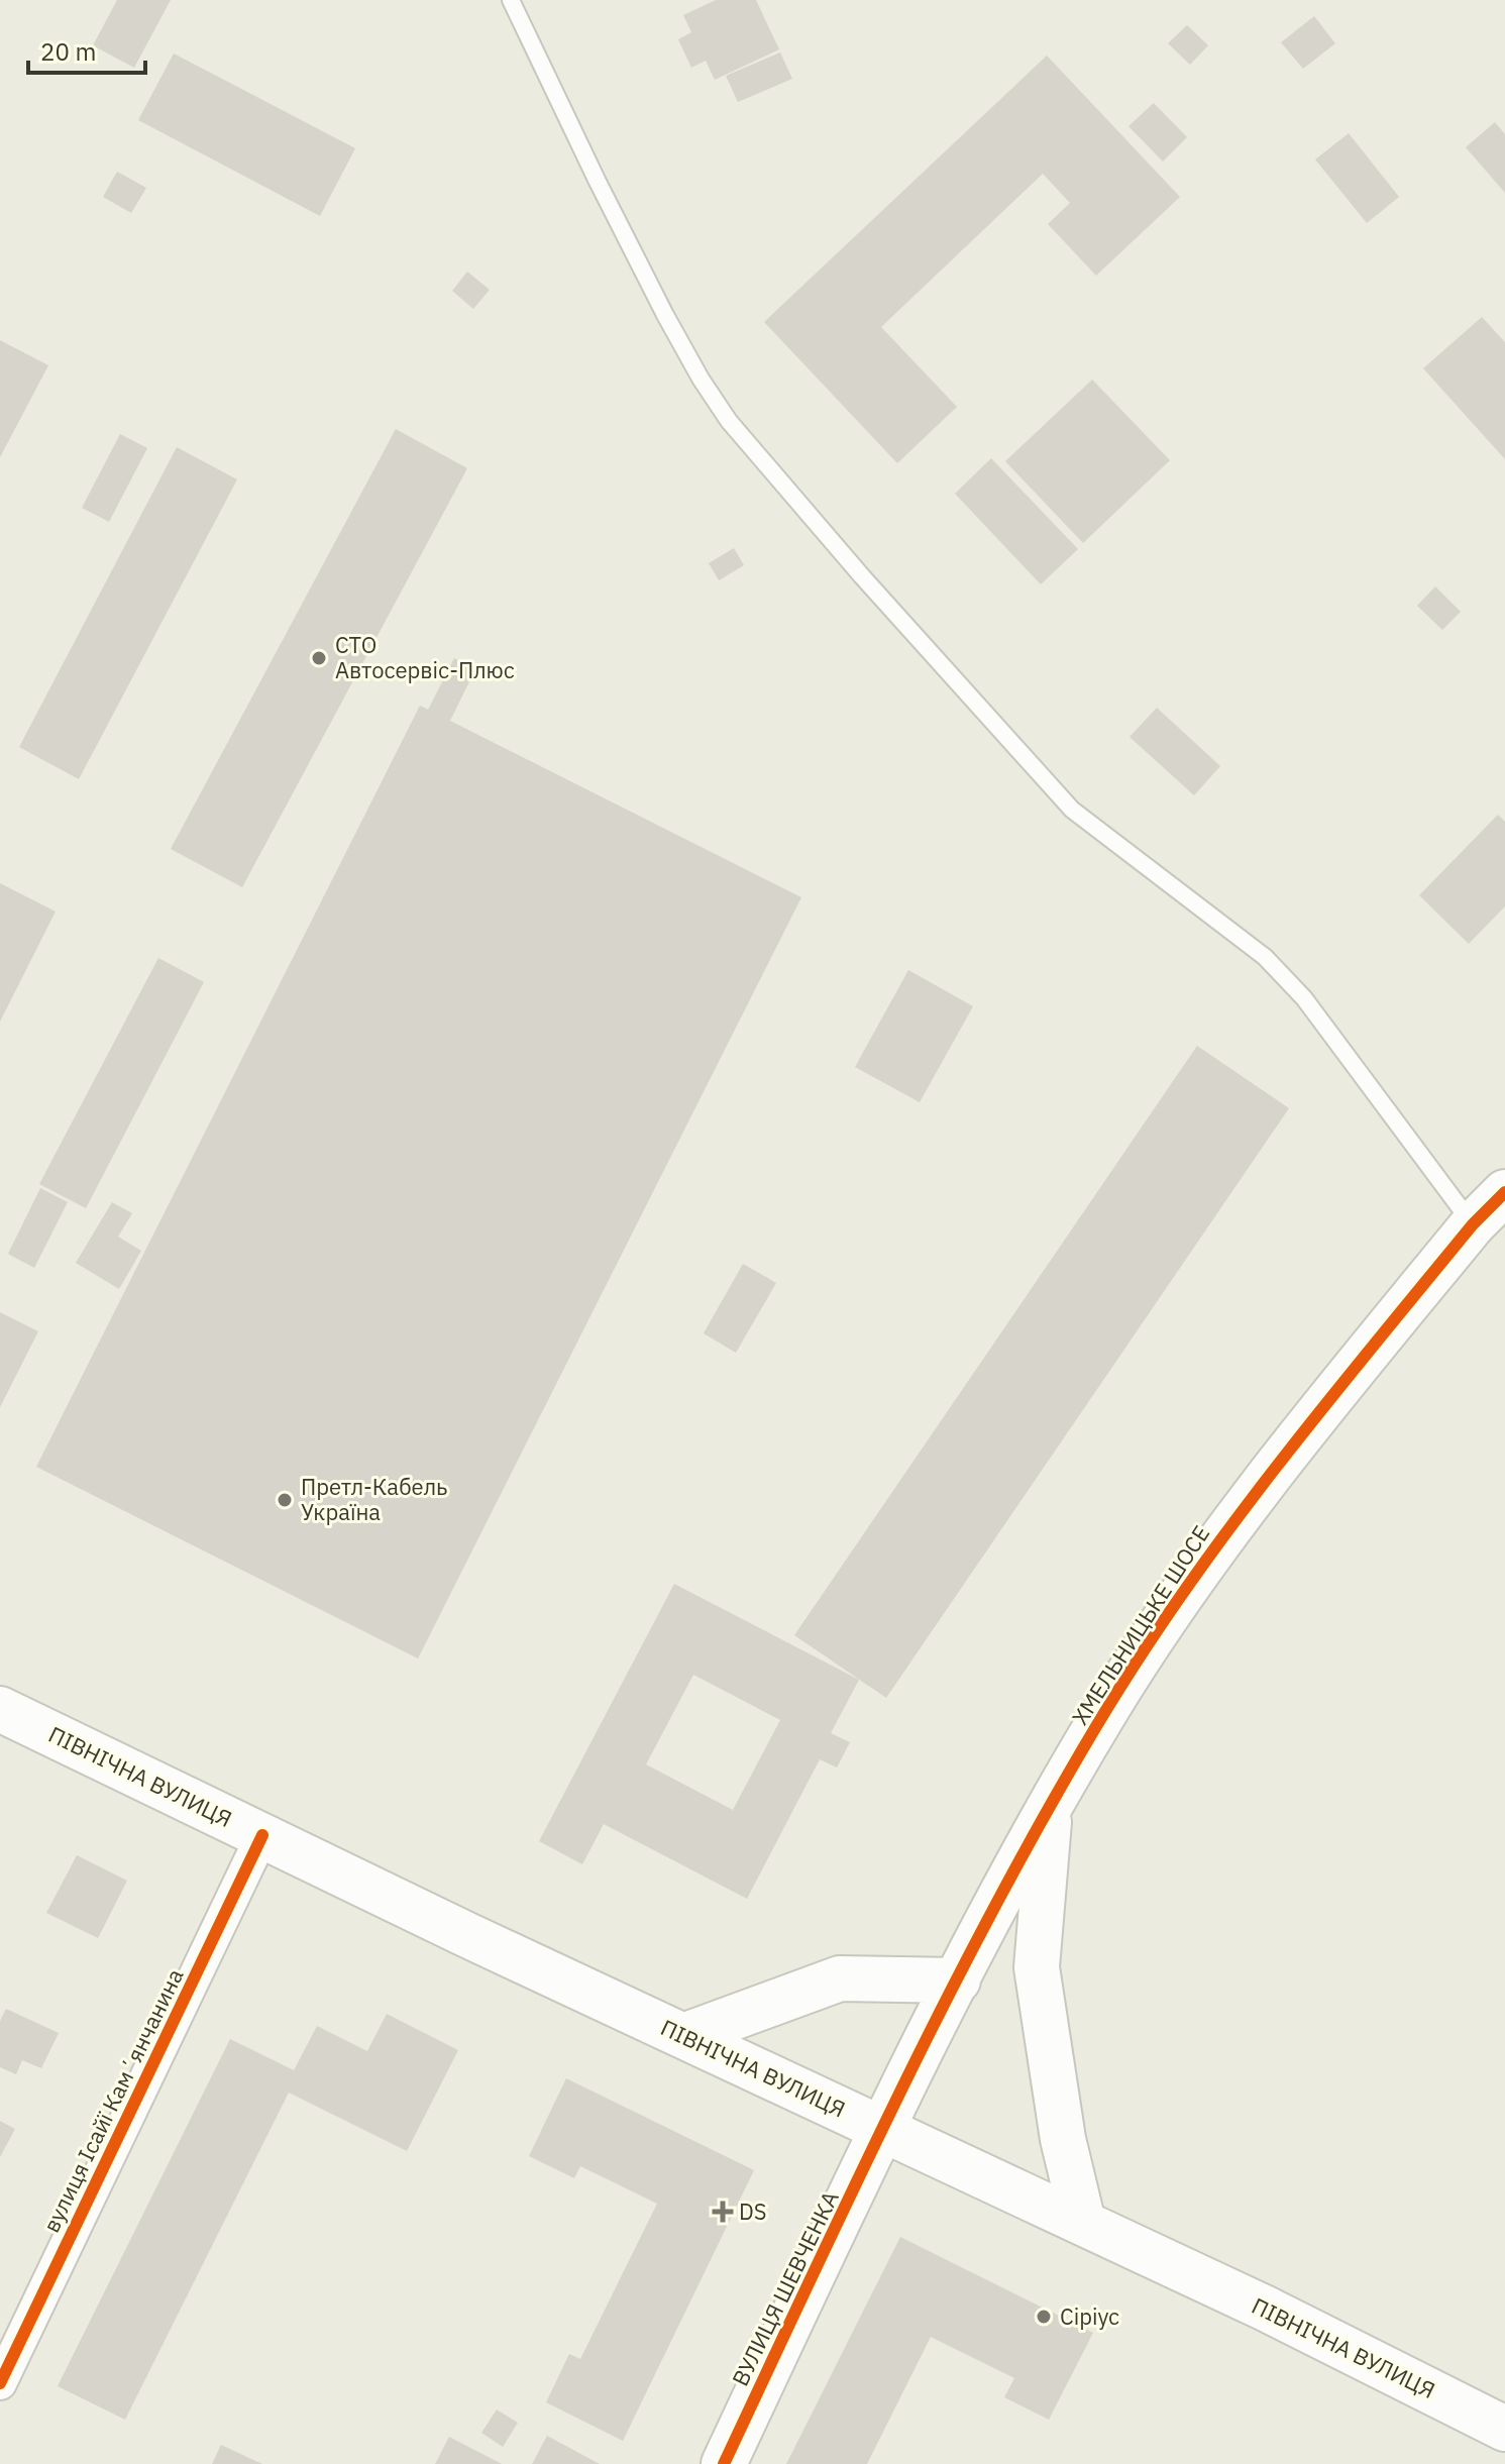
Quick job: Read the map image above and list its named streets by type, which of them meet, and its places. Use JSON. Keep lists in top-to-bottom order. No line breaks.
{"streets":{"main road":["ХМЕЛЬНИЦЬКЕ ШОСЕ","ПІВНІЧНА ВУЛИЦЯ","ВУЛИЦЯ ШЕВЧЕНКА"],"street":["вулиця Ісайї Камʼянчанина"]},"crossings":[["ХМЕЛЬНИЦЬКЕ ШОСЕ","ПІВНІЧНА ВУЛИЦЯ"],["ХМЕЛЬНИЦЬКЕ ШОСЕ","ВУЛИЦЯ ШЕВЧЕНКА"],["ПІВНІЧНА ВУЛИЦЯ","вулиця Ісайї Камʼянчанина"],["ПІВНІЧНА ВУЛИЦЯ","ВУЛИЦЯ ШЕВЧЕНКА"]],"places":{"other":["СТО Автосервіс-Плюс","Претл-Кабель Україна","Сіріус"],"health":["DS"]},"scale_bar":"20 m"}
